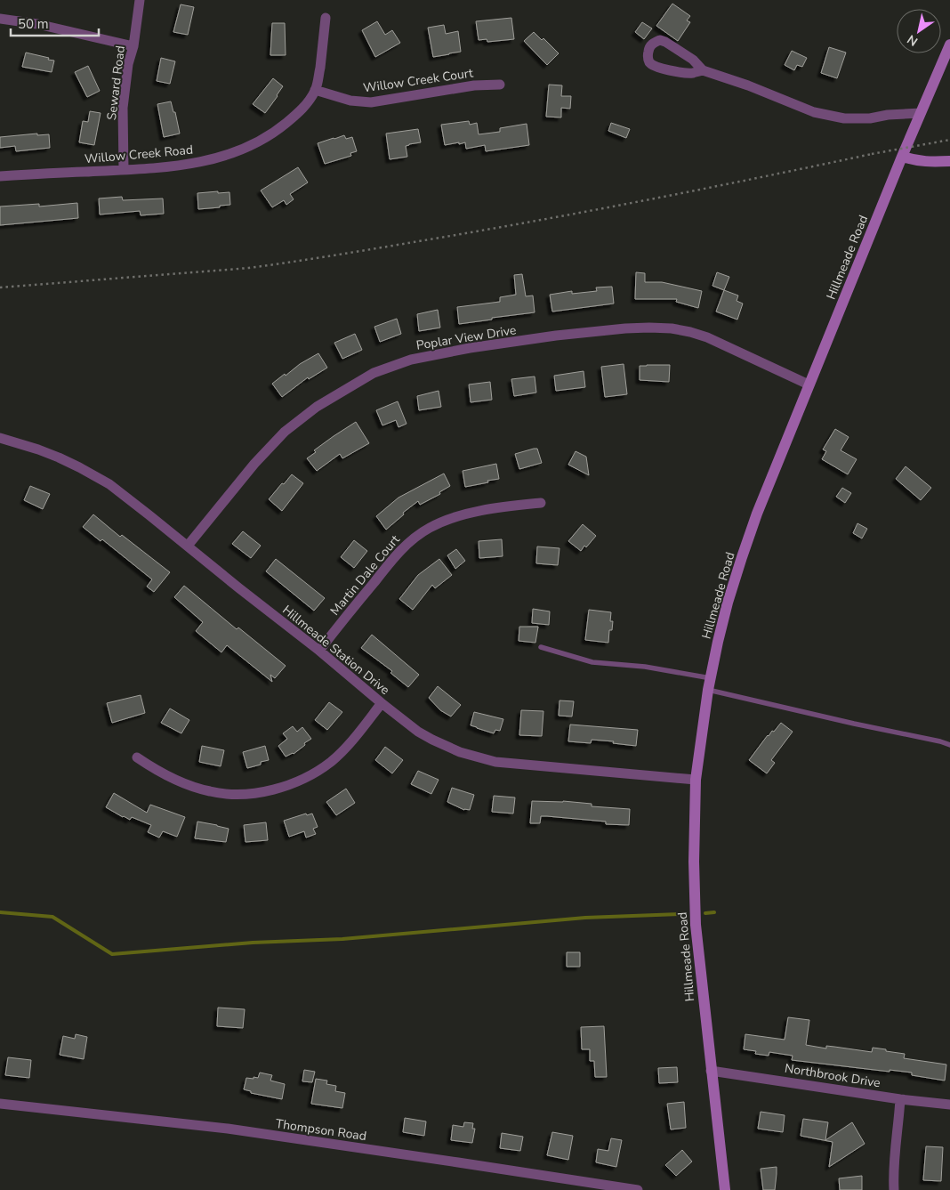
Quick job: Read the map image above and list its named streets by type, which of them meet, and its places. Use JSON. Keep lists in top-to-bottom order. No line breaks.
{"streets":{"street":["Willow Creek Court","Seward Road","Willow Creek Road","Hillmeade Road","Poplar View Drive","Martin Dale Court","Hillmeade Station Drive","Northbrook Drive","Thompson Road"]},"crossings":[["Willow Creek Court","Willow Creek Road"],["Seward Road","Willow Creek Road"],["Hillmeade Road","Poplar View Drive"],["Hillmeade Road","Hillmeade Station Drive"],["Hillmeade Road","Northbrook Drive"],["Poplar View Drive","Hillmeade Station Drive"],["Martin Dale Court","Hillmeade Station Drive"]],"scale_bar":"50 m","north":"bottom left"}
